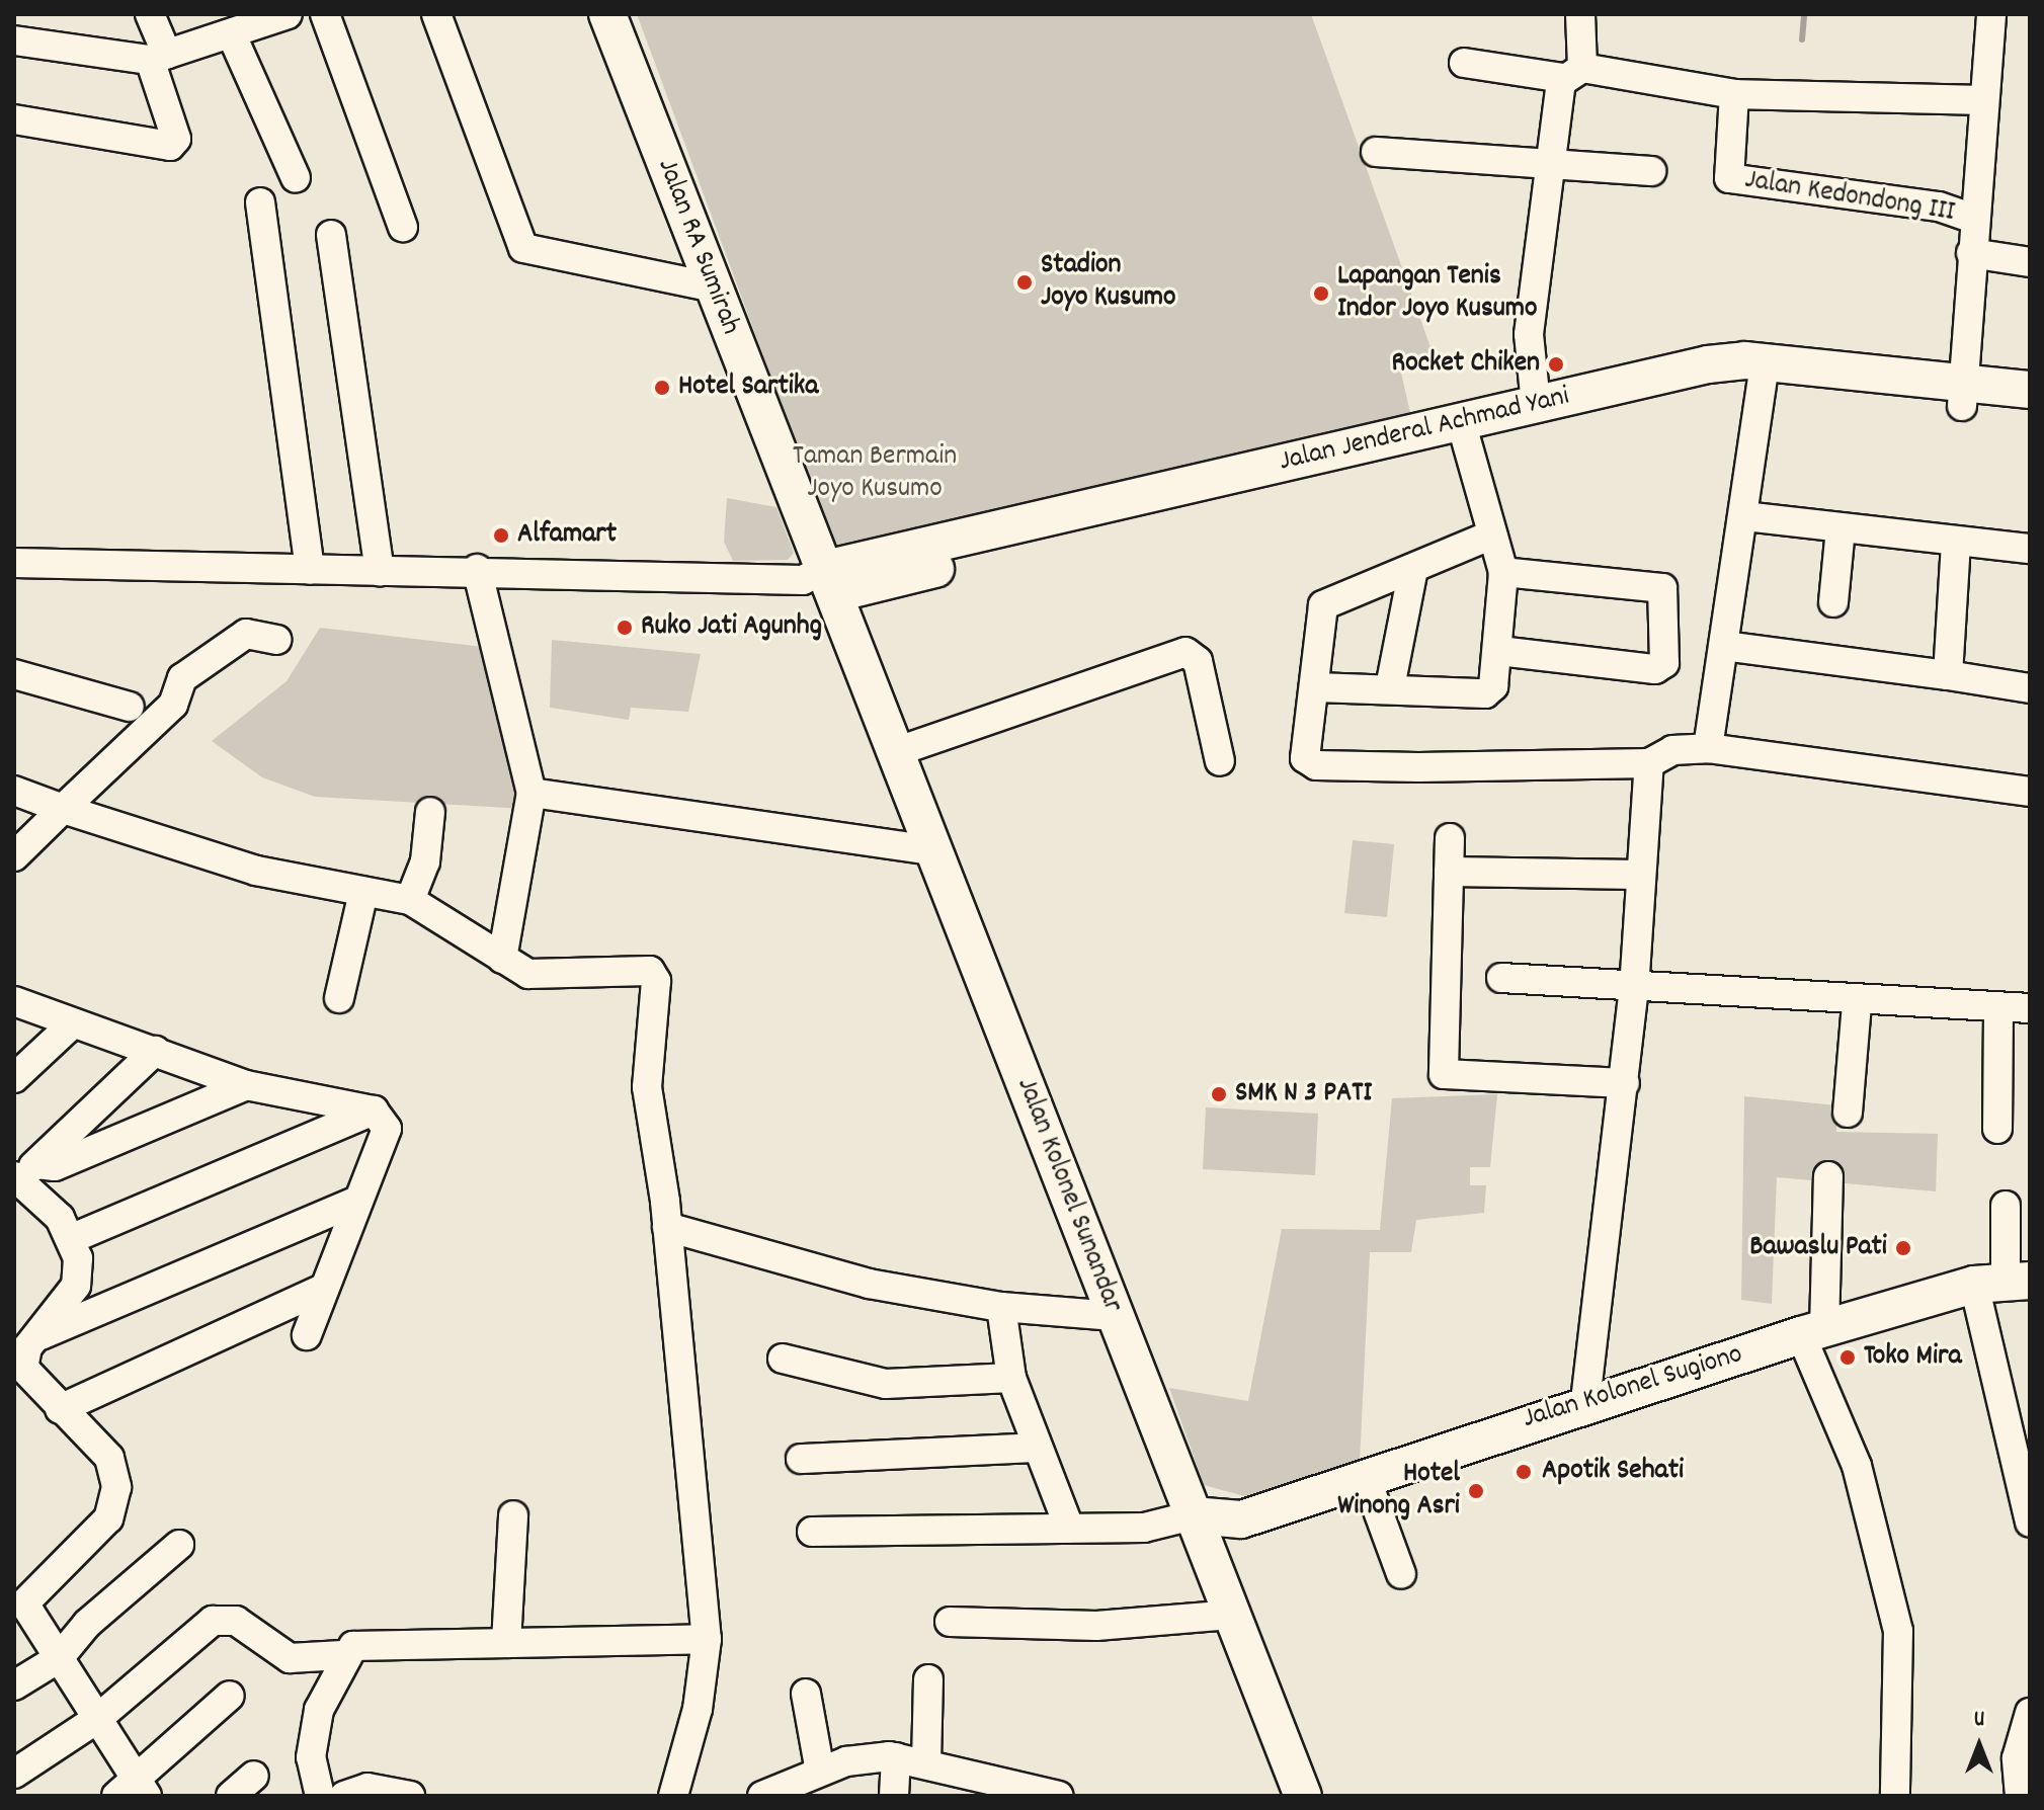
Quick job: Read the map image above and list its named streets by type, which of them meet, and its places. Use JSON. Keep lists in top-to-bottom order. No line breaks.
{"streets":{"main road":["Jalan RA Sumirah","Jalan Jenderal Achmad Yani","Jalan Kolonel Sunandar","Jalan Kolonel Sugiono"],"street":["Jalan Kedondong III"]},"crossings":[["Jalan RA Sumirah","Jalan Jenderal Achmad Yani"],["Jalan RA Sumirah","Jalan Kolonel Sunandar"],["Jalan Jenderal Achmad Yani","Jalan Kolonel Sunandar"],["Jalan Kolonel Sunandar","Jalan Kolonel Sugiono"]],"parks":["Taman Bermain Joyo Kusumo"],"places":["Stadion Joyo Kusumo","Lapangan Tenis Indor Joyo Kusumo","Rocket Chiken","Hotel Sartika","Alfamart","Ruko Jati Agunhg","SMK N 3 PATI","Bawaslu Pati","Toko Mira","Apotik Sehati","Hotel Winong Asri"],"north":"top"}
